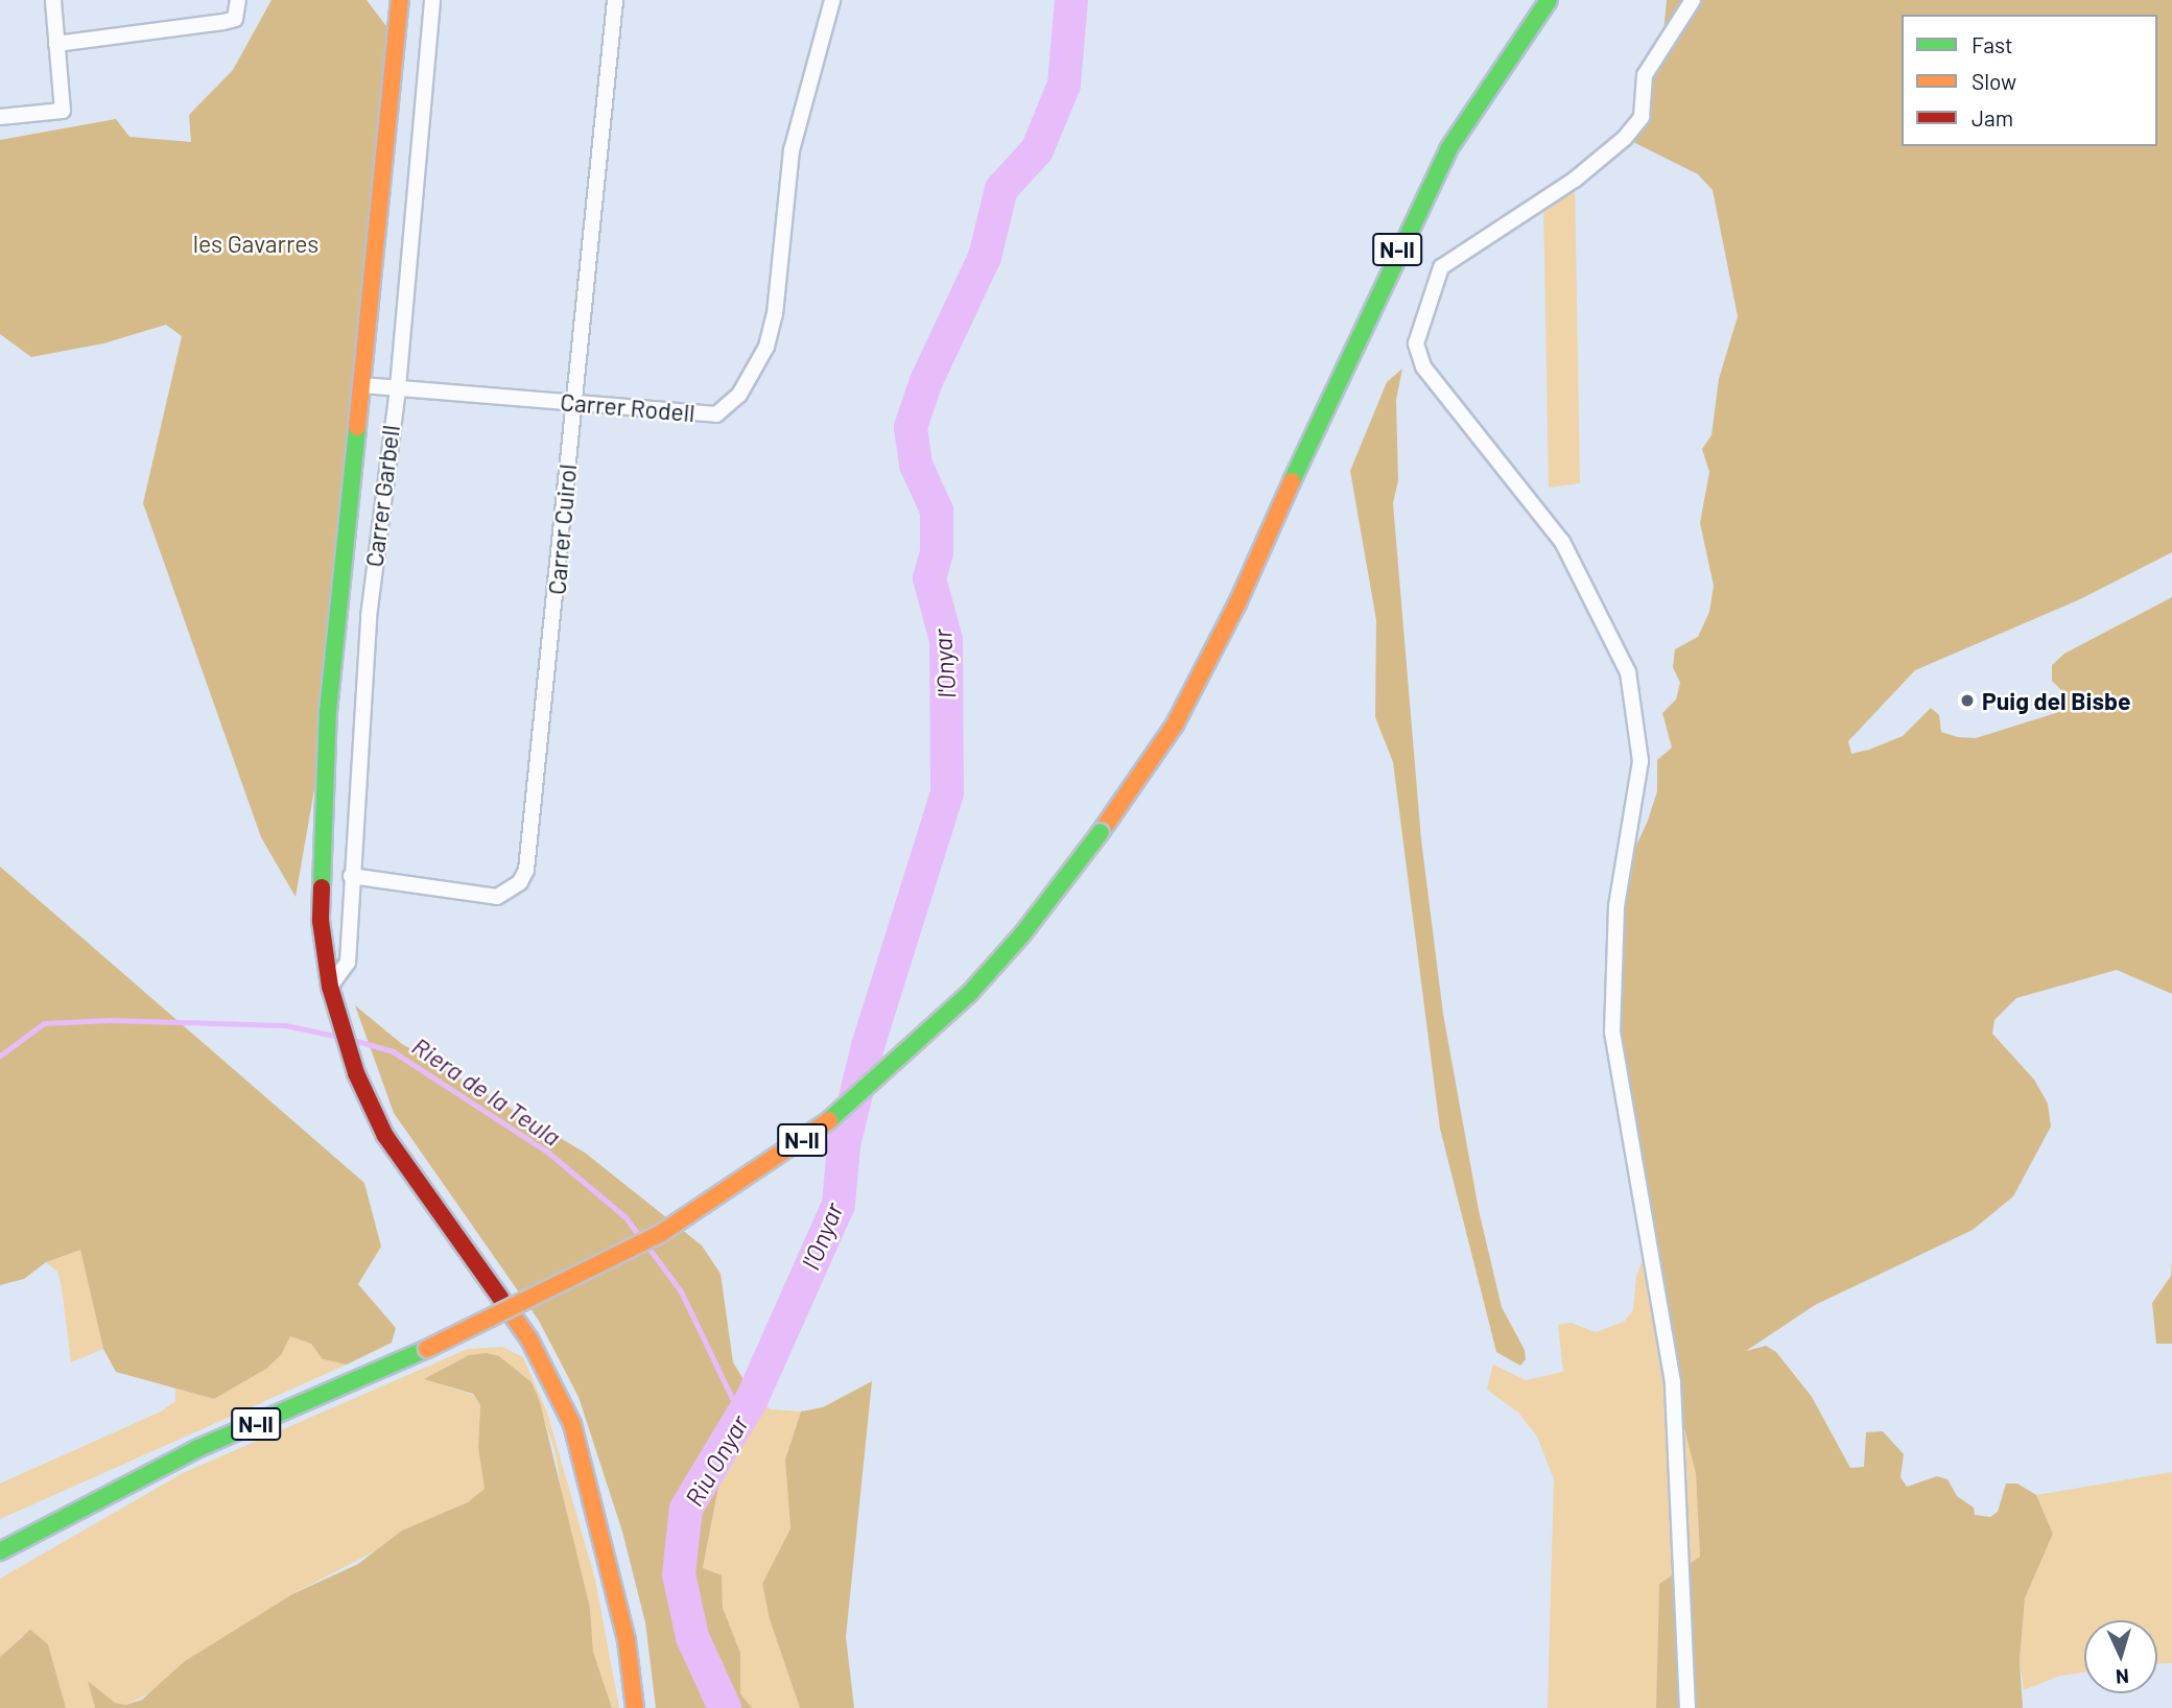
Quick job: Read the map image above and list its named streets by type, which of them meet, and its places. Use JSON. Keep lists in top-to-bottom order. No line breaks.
{"streets":{"main road":["N-II"],"street":["Carrer Rodell","Carrer Garbell","Carrer Cuirol"]},"crossings":[["Carrer Rodell","Carrer Garbell"],["Carrer Rodell","Carrer Cuirol"],["Carrer Garbell","Carrer Cuirol"]],"water":["l'Onyar","Riera de la Teula","Riu Onyar"],"parks":["les Gavarres"],"places":["Puig del Bisbe"],"legend":["Fast","Slow","Jam"],"north":"bottom"}
